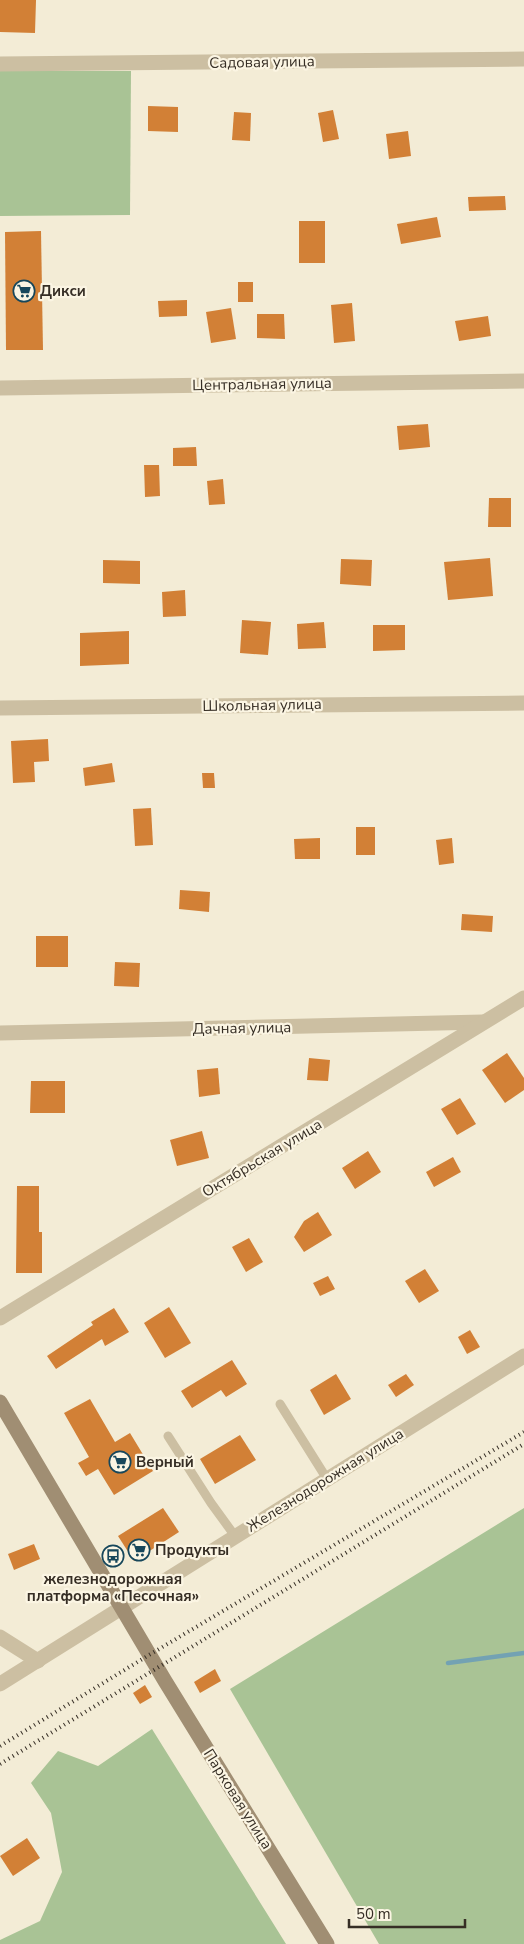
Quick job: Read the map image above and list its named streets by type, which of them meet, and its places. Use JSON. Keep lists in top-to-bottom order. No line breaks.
{"streets":{"main road":["Парковая улица"],"street":["Садовая улица","Центральная улица","Школьная улица","Дачная улица","Октябрьская улица","Железнодорожная улица"]},"crossings":[["Дачная улица","Октябрьская улица"],["Железнодорожная улица","Парковая улица"]],"places":{"supermarket":["Дикси","Верный","Продукты"],"bus stop":["железнодорожная платформа «Песочная»"]},"scale_bar":"50 m"}
